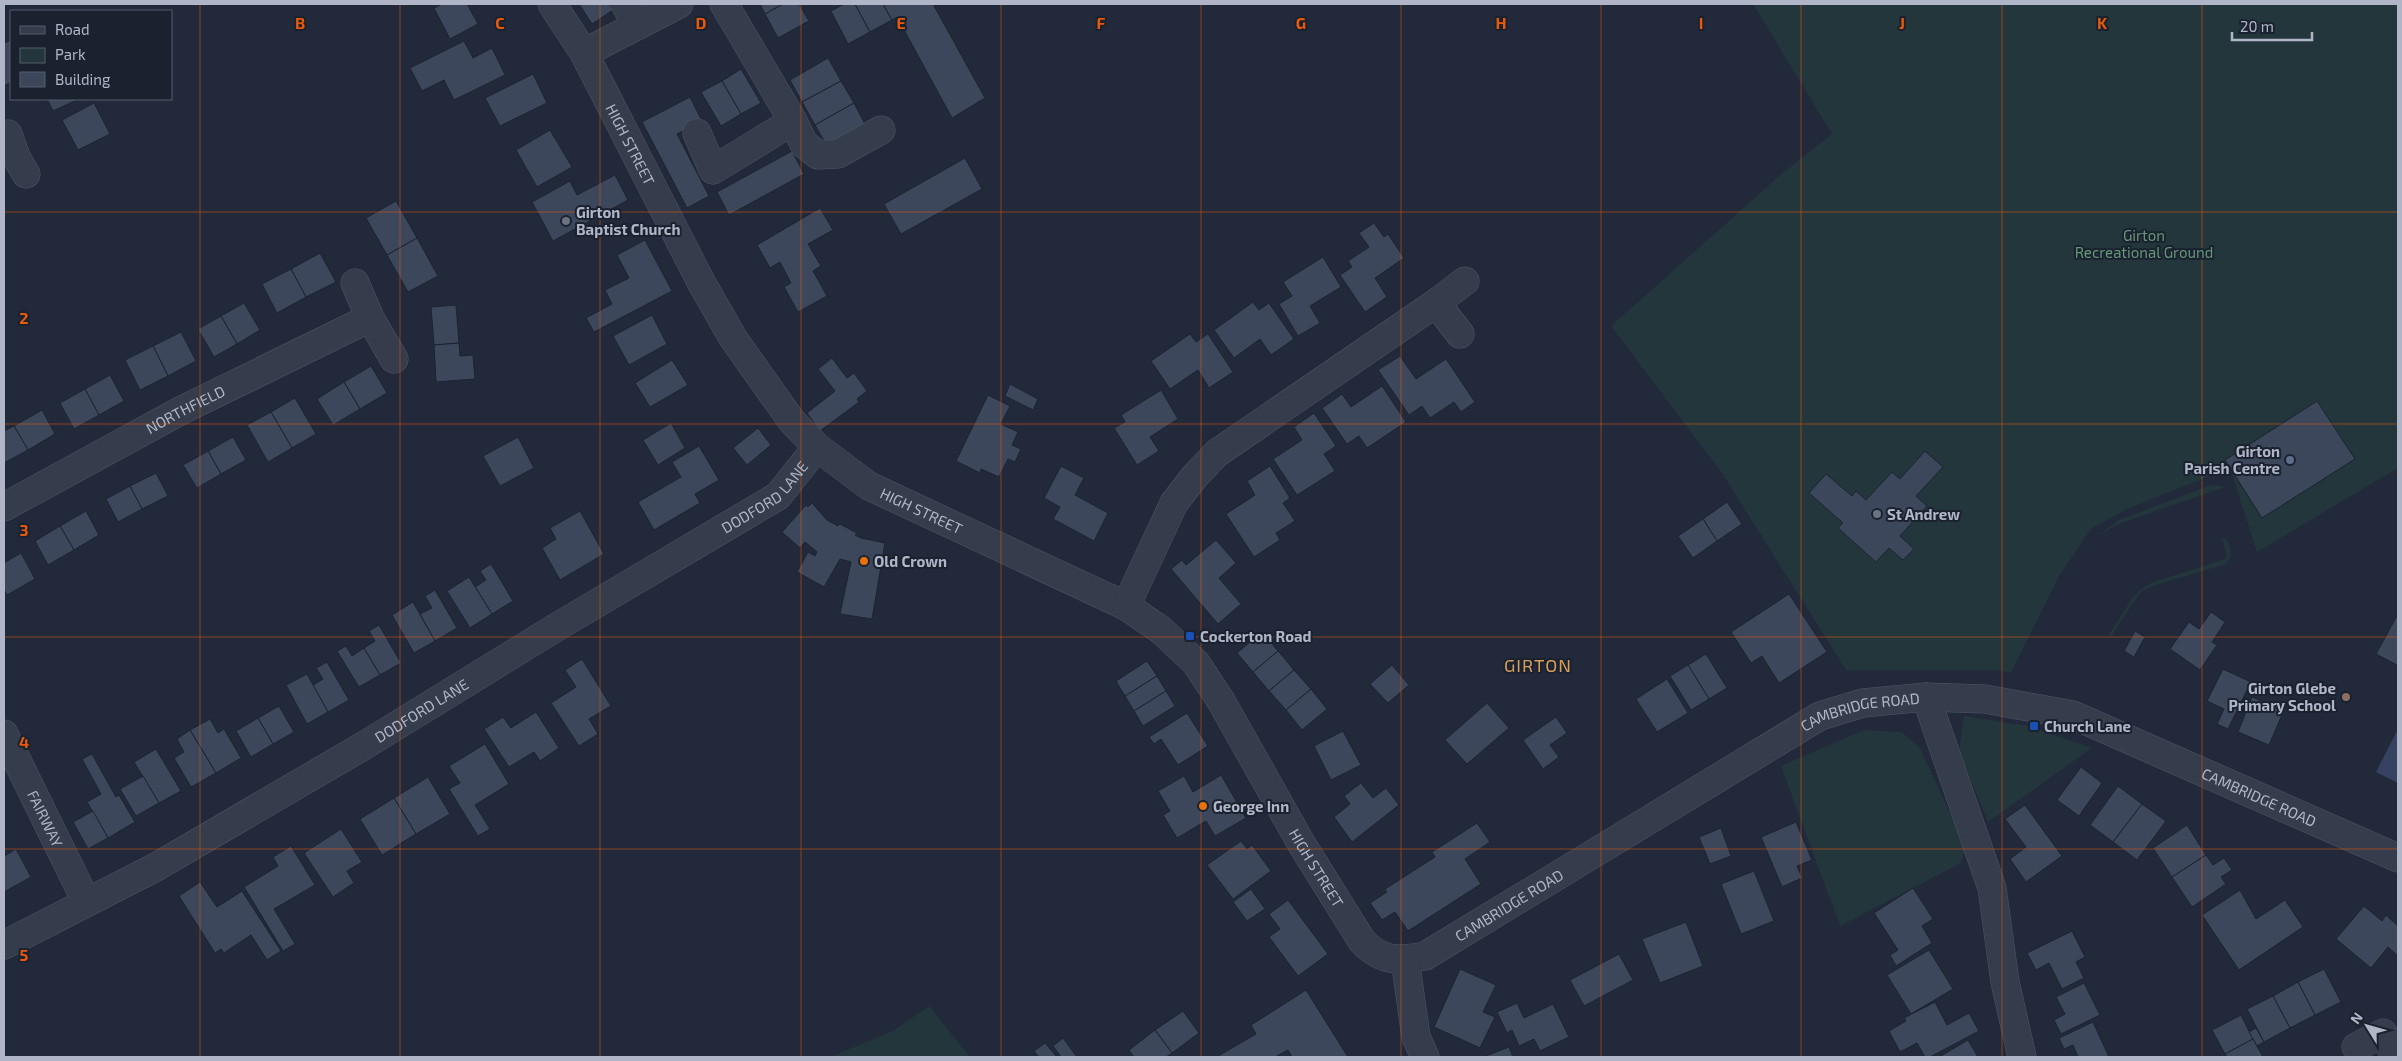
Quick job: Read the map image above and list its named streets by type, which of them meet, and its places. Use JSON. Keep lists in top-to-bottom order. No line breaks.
{"streets":{"street":["HIGH STREET","NORTHFIELD","DODFORD LANE","CAMBRIDGE ROAD","FAIRWAY"]},"crossings":[["HIGH STREET","DODFORD LANE"],["HIGH STREET","CAMBRIDGE ROAD"],["DODFORD LANE","FAIRWAY"]],"districts":["GIRTON"],"parks":["Girton Recreational Ground"],"places":{"other":["Girton Baptist Church","Girton Parish Centre","St Andrew","Old Crown","Girton Glebe Primary School","George Inn"],"transit":["Cockerton Road","Church Lane"]},"legend":["Road","Park","Building"],"scale_bar":"20 m","north":"top left","grid":{"columns":["B","C","D","E","F","G","H","I","J","K"],"rows":["2","3","4","5"]}}
